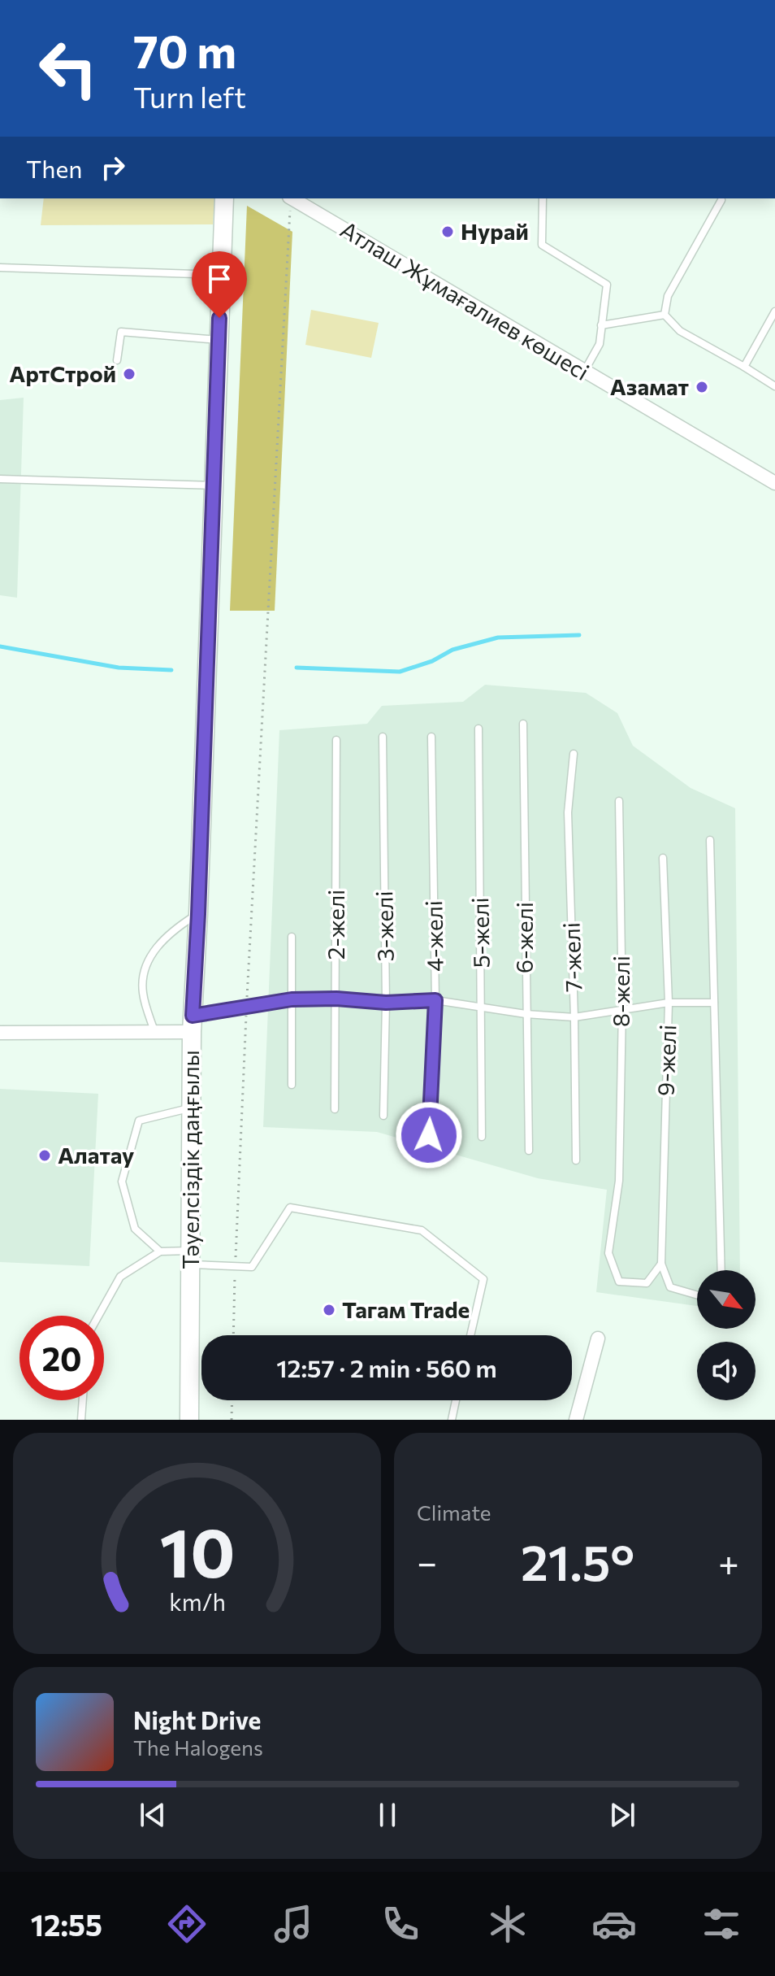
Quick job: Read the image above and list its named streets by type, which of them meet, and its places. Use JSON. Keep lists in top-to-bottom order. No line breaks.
{"streets":{"street":["Атлаш Жұмағалиев көшесі","Тәуелсіздік даңғылы"],"lane":["2-желі","3-желі","5-желі","4-желі","6-желі","7-желі","8-желі","9-желі"]},"crossings":[["8-желі","9-желі"]],"places":["Нурай","АртСтрой","Азамат","Алатау","Тагам Trade"],"north":"bottom right","page":{"turn":["70 m","Turn left"],"then":"Then","limit":"20","trip":"12:57 · 2 min · 560 m","tile":"Climate","heat":["−","21.5°","+"],"song":["Night Drive","The Halogens"],"tabs":"12:55","gauge":["10","km/h"]}}
